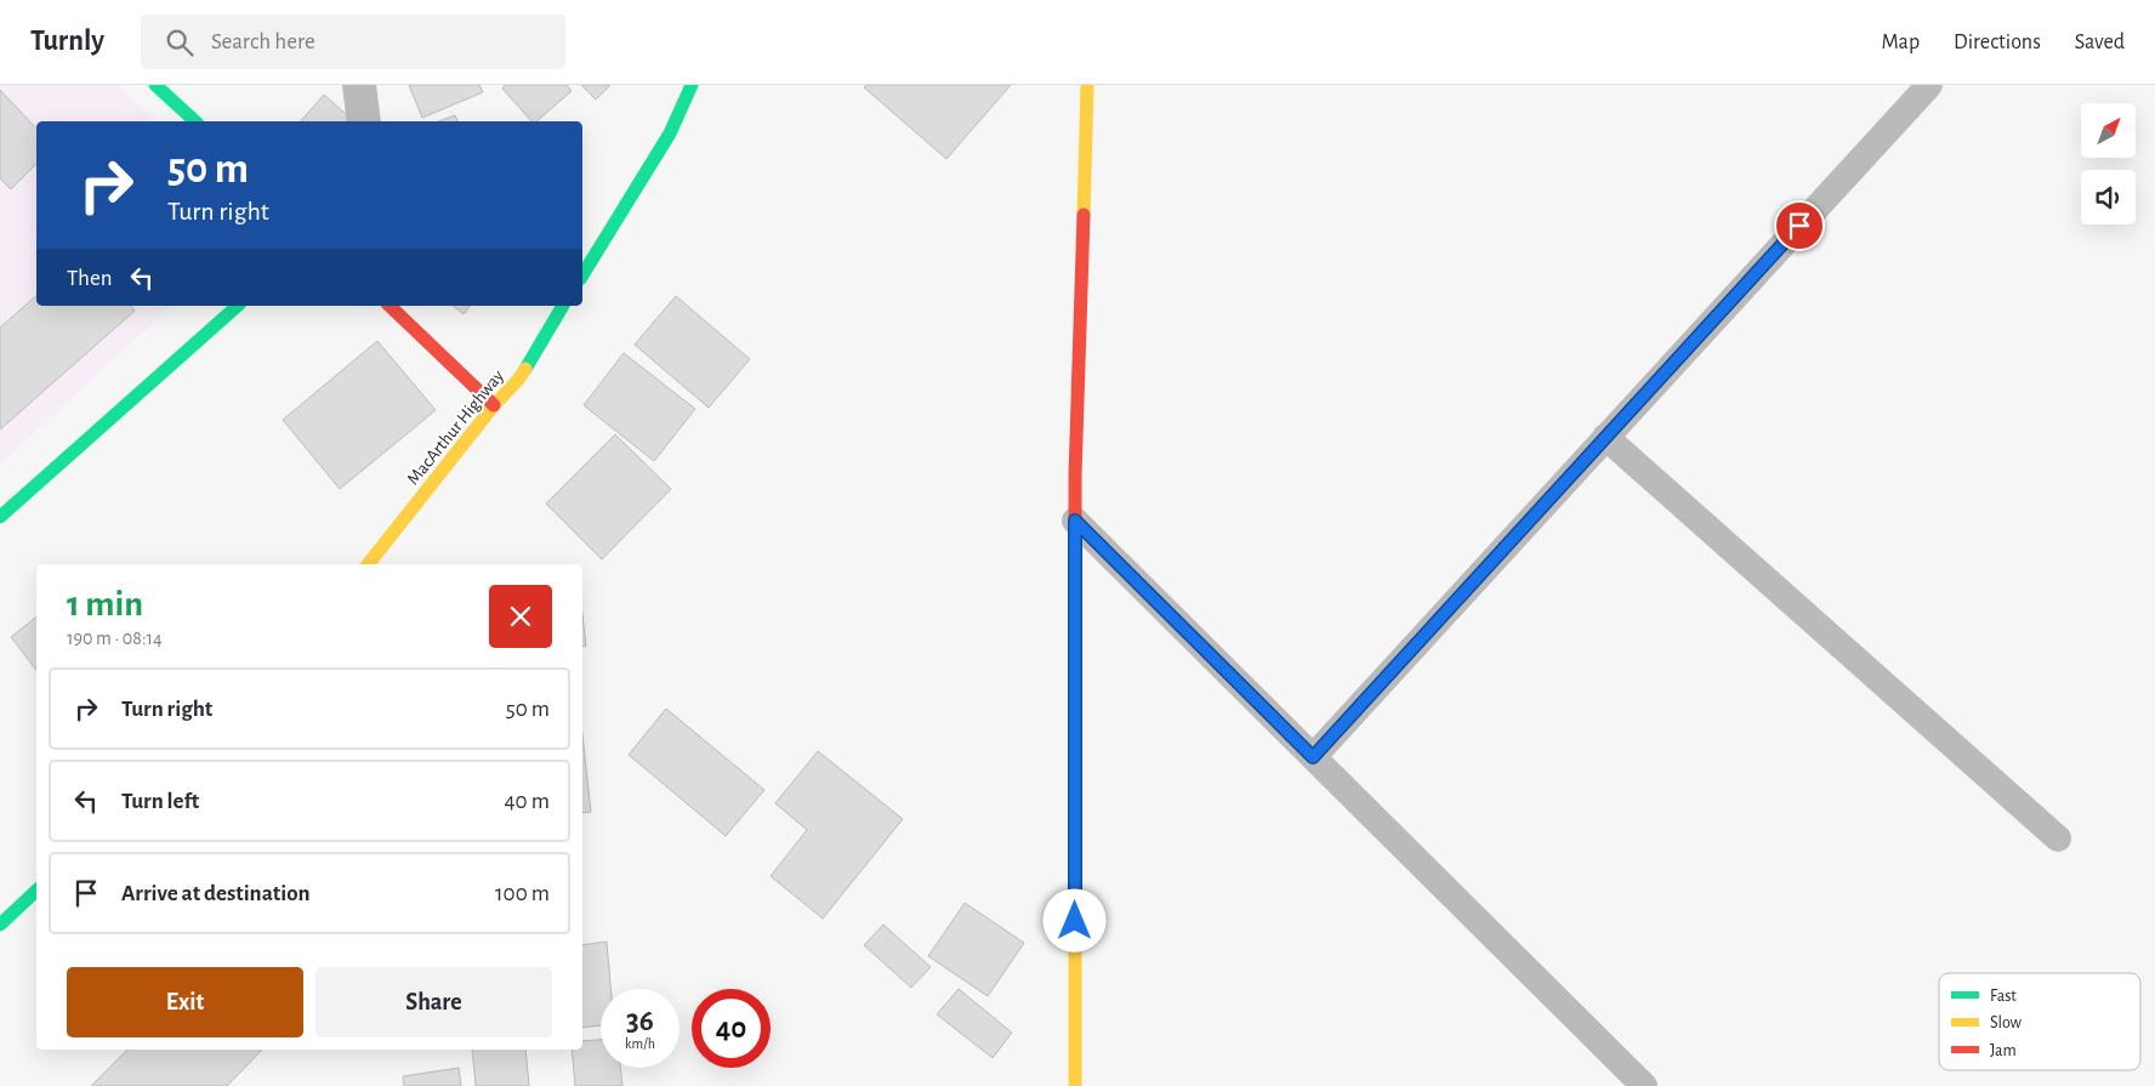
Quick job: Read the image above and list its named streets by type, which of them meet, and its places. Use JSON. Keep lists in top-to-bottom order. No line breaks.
{"streets":{"main road":["MacArthur Highway"]},"legend":["Fast","Slow","Jam"],"north":"top right","page":{"header":"Turnly","search":"Search here","nav":["Map","Directions","Saved"],"turn":["50 m","Turn right"],"then":"Then","heading":["1 min","190 m · 08:14"],"list":[{"name":"Turn right","value":"50 m"},{"name":"Turn left","value":"40 m"},{"name":"Arrive at destination","value":"100 m"}],"buttons":["Exit","Share"],"speed":"36 km/h","limit":"40"}}
